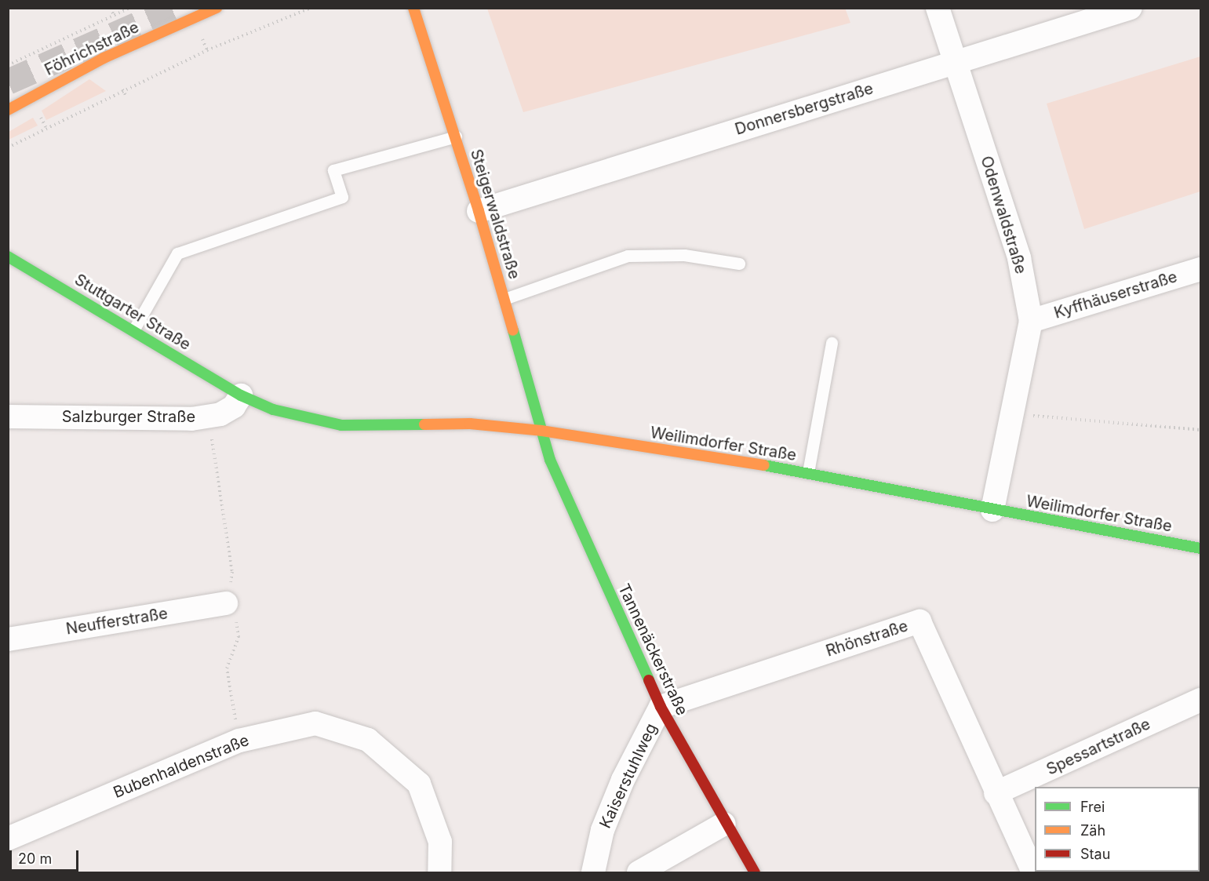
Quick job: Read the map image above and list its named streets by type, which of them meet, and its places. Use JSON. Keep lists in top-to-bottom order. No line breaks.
{"streets":{"street":["Föhrichstraße","Donnersbergstraße","Steigerwaldstraße","Odenwaldstraße","Kyffhäuserstraße","Stuttgarter Straße","Salzburger Straße","Weilimdorfer Straße","Neufferstraße","Rhönstraße","Tannenäckerstraße","Spessartstraße","Bubenhaldenstraße","Kaiserstuhlweg"]},"crossings":[["Donnersbergstraße","Steigerwaldstraße"],["Donnersbergstraße","Odenwaldstraße"],["Steigerwaldstraße","Weilimdorfer Straße"],["Steigerwaldstraße","Tannenäckerstraße"],["Odenwaldstraße","Kyffhäuserstraße"],["Odenwaldstraße","Weilimdorfer Straße"],["Stuttgarter Straße","Salzburger Straße"],["Stuttgarter Straße","Weilimdorfer Straße"],["Salzburger Straße","Weilimdorfer Straße"],["Weilimdorfer Straße","Tannenäckerstraße"],["Rhönstraße","Tannenäckerstraße"],["Rhönstraße","Spessartstraße"],["Rhönstraße","Kaiserstuhlweg"],["Tannenäckerstraße","Kaiserstuhlweg"]],"legend":["Frei","Zäh","Stau"],"scale_bar":"20 m"}
